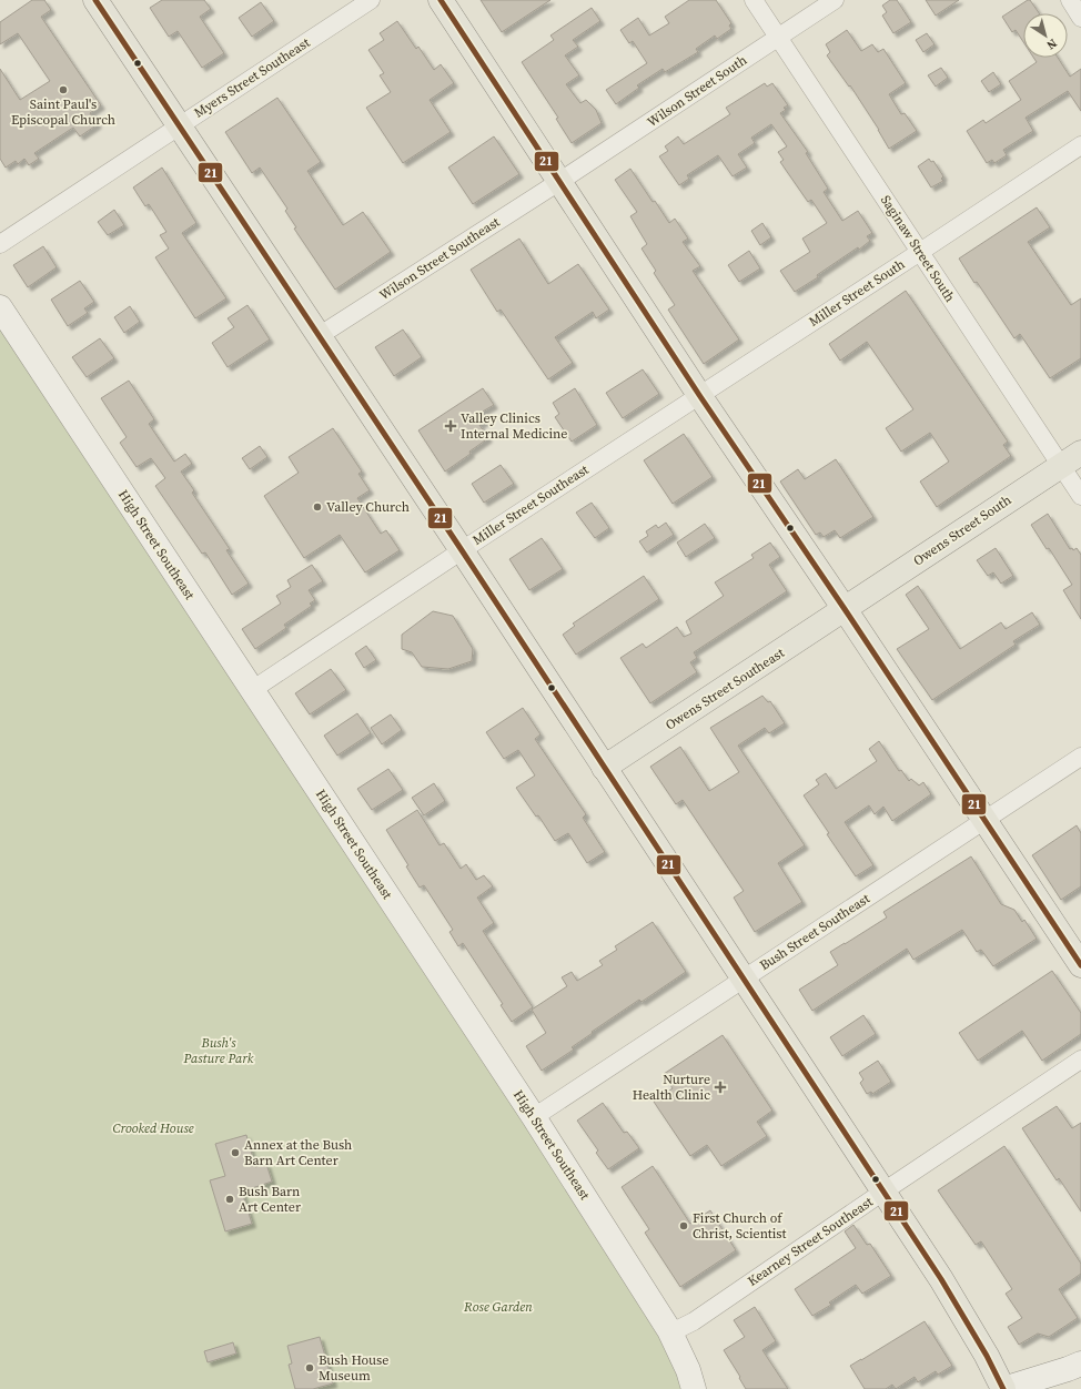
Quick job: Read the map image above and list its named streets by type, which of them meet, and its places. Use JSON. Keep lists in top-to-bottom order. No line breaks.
{"streets":{"main road":["Owens Street South","Owens Street Southeast"],"street":["Myers Street Southeast","Wilson Street South","Saginaw Street South","Wilson Street Southeast","Miller Street South","Miller Street Southeast","High Street Southeast","Bush Street Southeast","Kearney Street Southeast"]},"crossings":[["Wilson Street South","Saginaw Street South"],["Wilson Street South","Wilson Street Southeast"],["Saginaw Street South","Miller Street South"],["Saginaw Street South","Owens Street South"],["Miller Street South","Miller Street Southeast"],["Miller Street Southeast","High Street Southeast"],["Owens Street South","Owens Street Southeast"],["High Street Southeast","Bush Street Southeast"],["High Street Southeast","Kearney Street Southeast"]],"parks":["Bush's Pasture Park","Crooked House","Rose Garden"],"places":{"other":["Saint Paul's Episcopal Church","Valley Church","Annex at the Bush Barn Art Center","Bush Barn Art Center","First Church of Christ, Scientist","Bush House Museum"],"health":["Valley Clinics Internal Medicine","Nurture Health Clinic"]},"lines":["transit line 21"],"north":"bottom right"}
